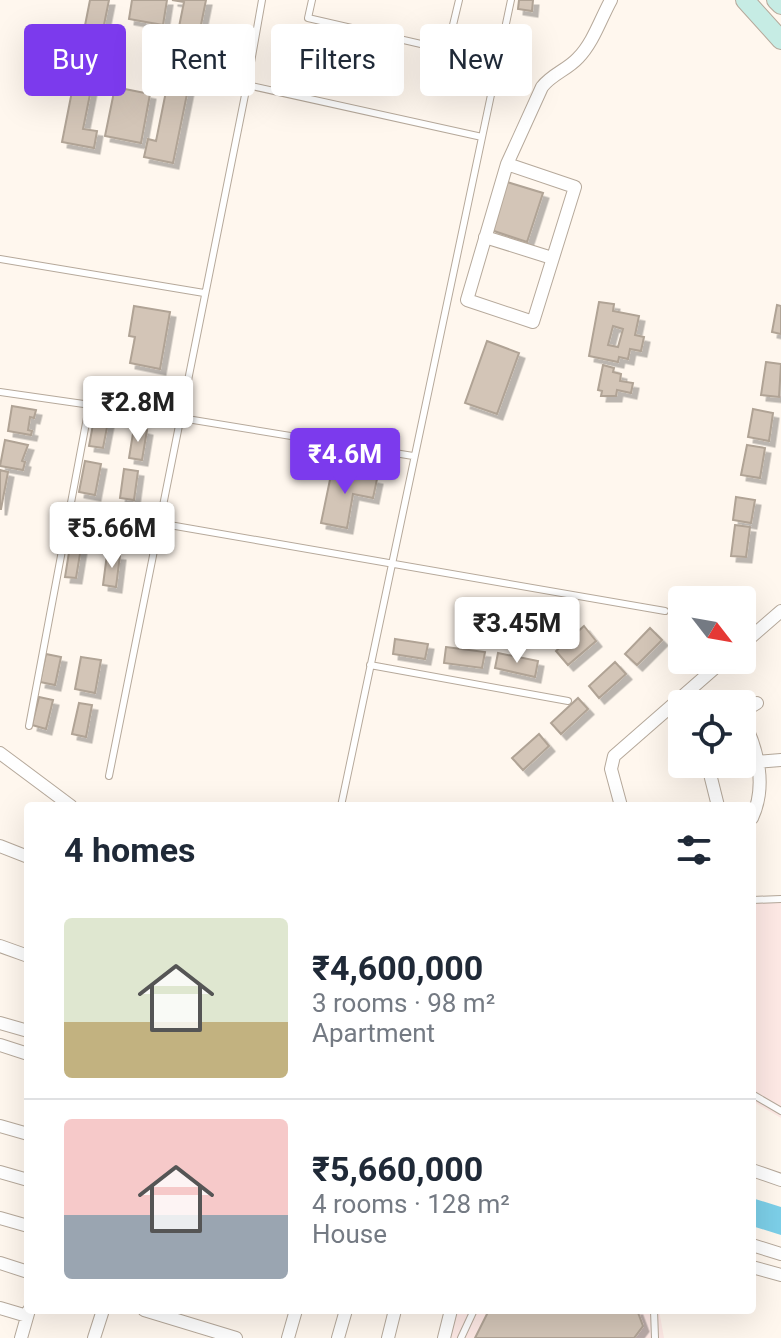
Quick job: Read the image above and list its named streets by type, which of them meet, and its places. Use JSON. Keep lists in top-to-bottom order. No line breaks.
{"north":"bottom right","page":{"chip":["Buy","Rent","Filters","New"],"price":["₹2.8M","₹4.6M","₹5.66M","₹3.45M"],"heading":"4 homes","list":[{"name":"₹4,600,000","note":"3 rooms · 98 m² · Apartment"},{"name":"₹5,660,000","note":"4 rooms · 128 m² · House"}]}}
